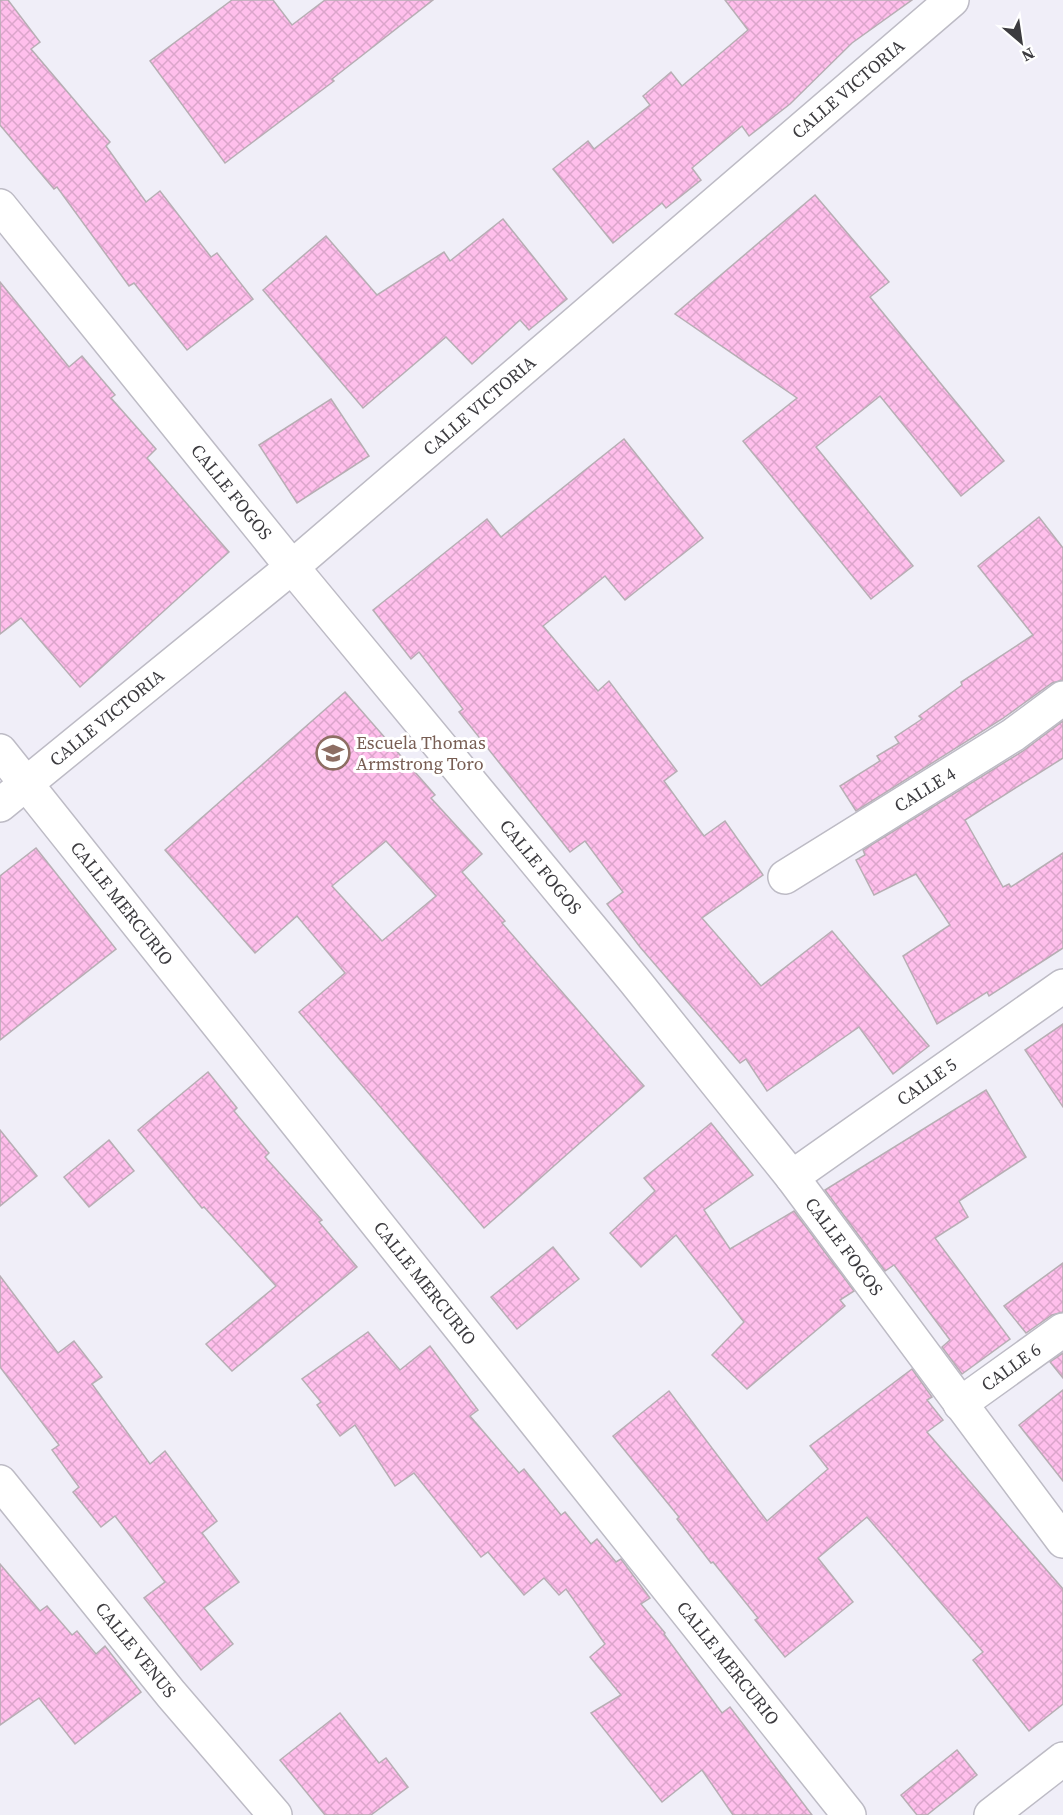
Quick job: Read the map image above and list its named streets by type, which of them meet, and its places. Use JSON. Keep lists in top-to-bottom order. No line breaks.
{"streets":{"street":["CALLE VICTORIA","CALLE FOGOS","CALLE 4","CALLE MERCURIO","CALLE 5","CALLE 6","CALLE VENUS"]},"crossings":[["CALLE VICTORIA","CALLE FOGOS"],["CALLE VICTORIA","CALLE MERCURIO"],["CALLE FOGOS","CALLE 5"],["CALLE FOGOS","CALLE 6"]],"places":{"school or university":["Escuela Thomas Armstrong Toro"]},"north":"bottom right"}
